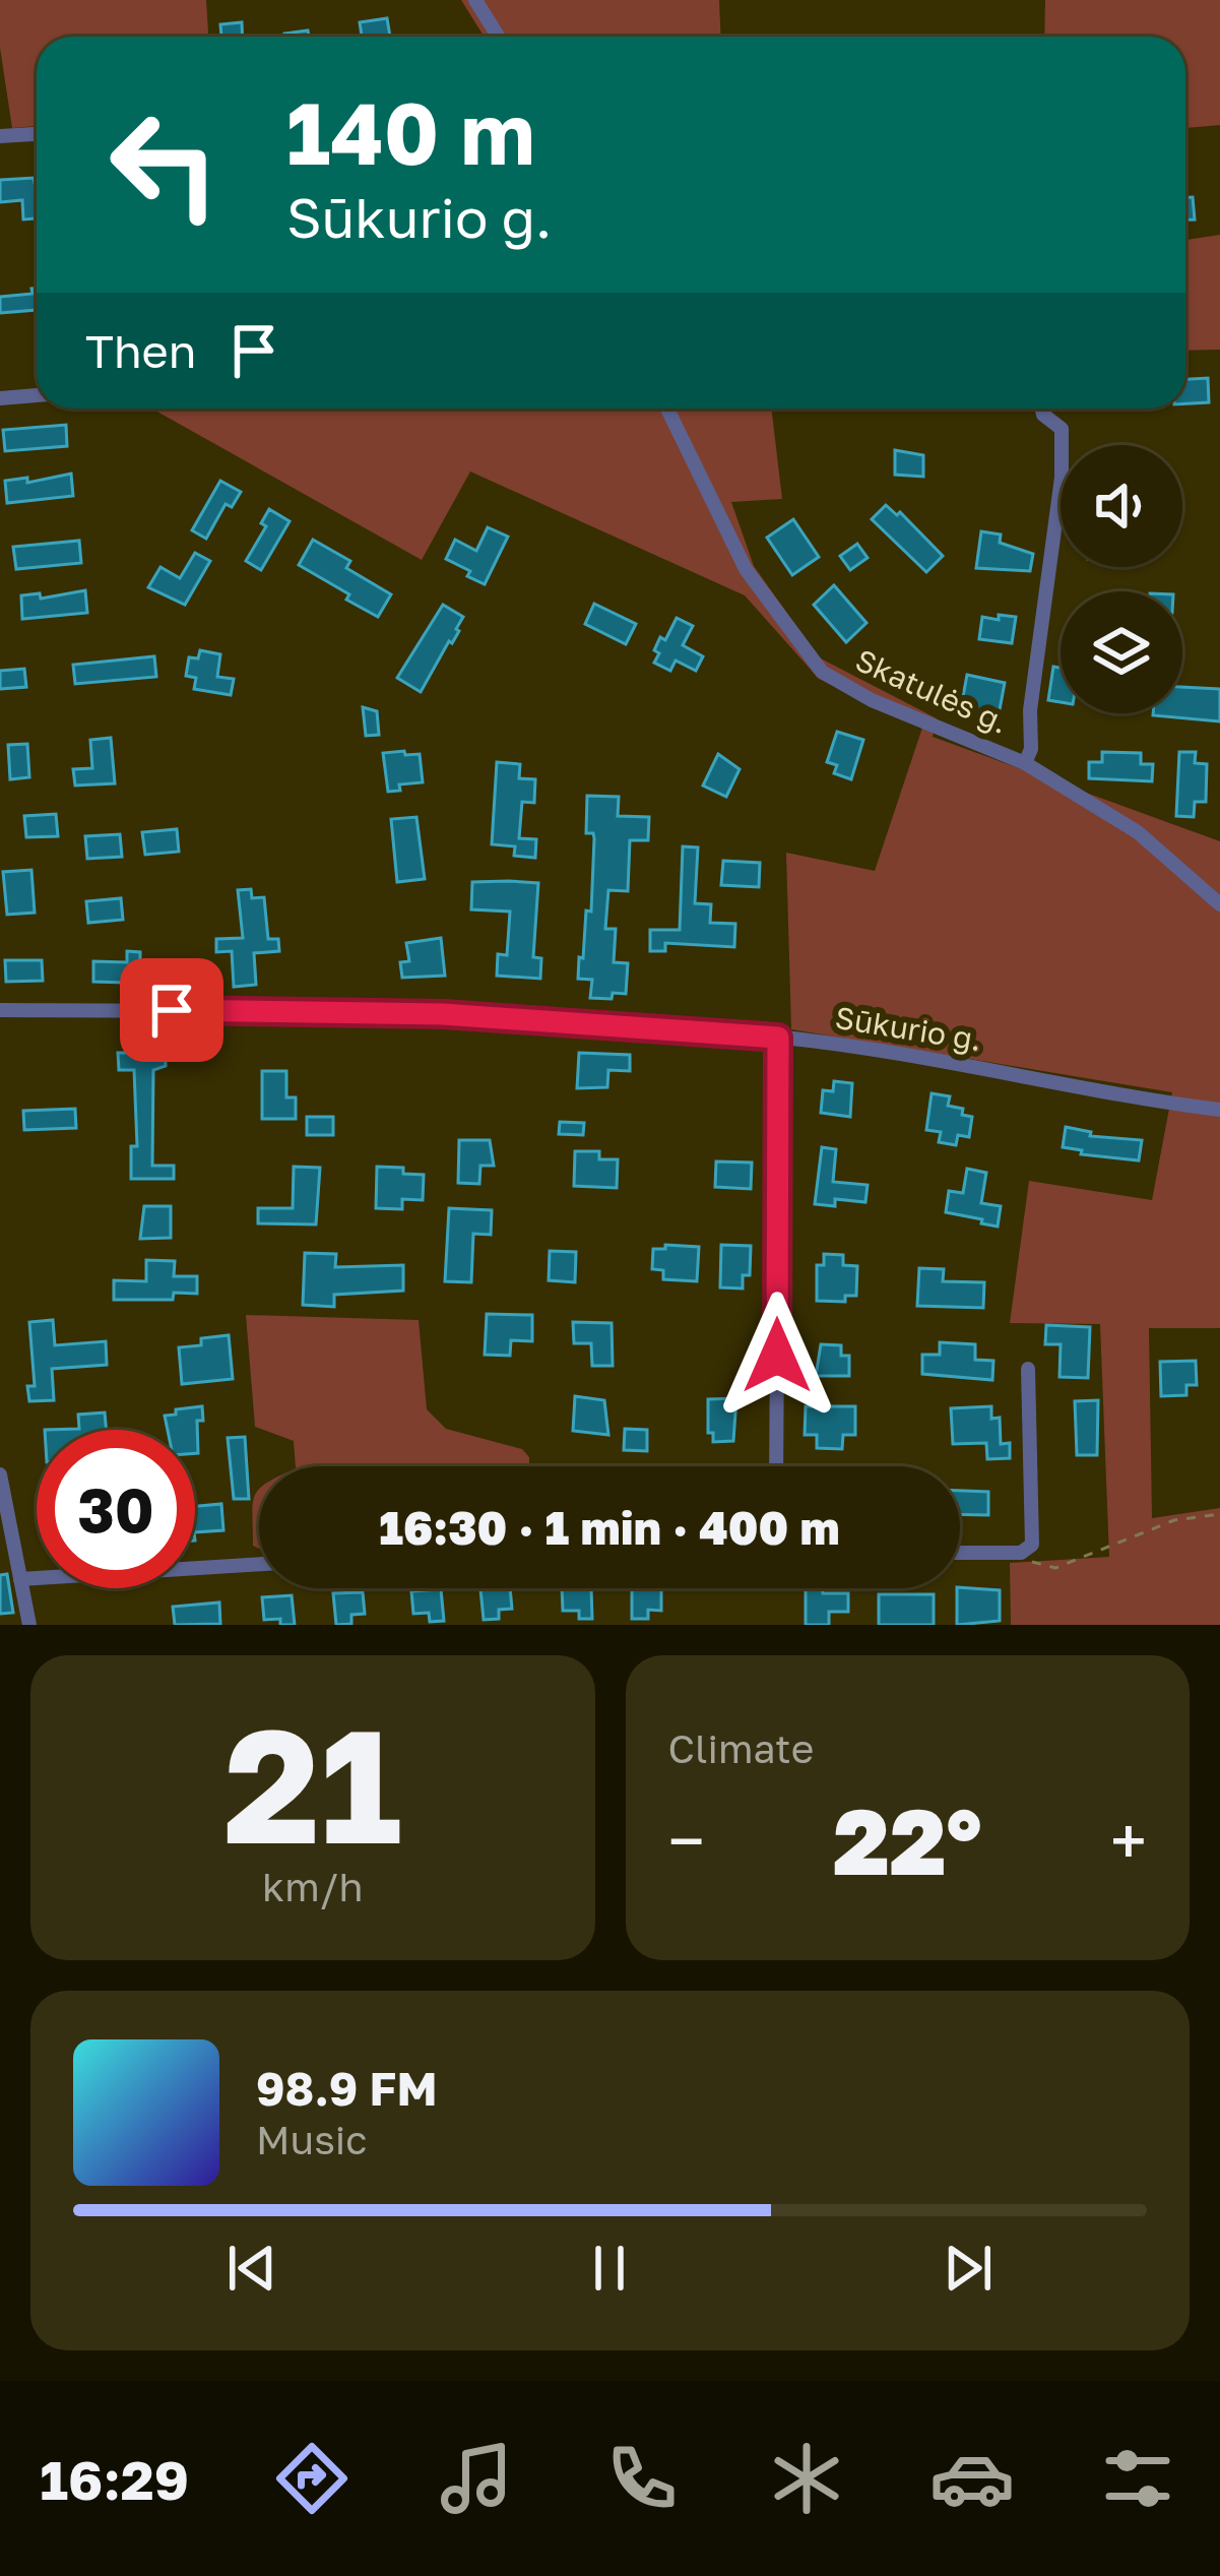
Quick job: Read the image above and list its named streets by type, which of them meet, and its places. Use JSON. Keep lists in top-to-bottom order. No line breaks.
{"streets":{"street":["Skatulės g.","Sūkurio g."]},"page":{"turn":["140 m","Sūkurio g."],"then":"Then","limit":"30","trip":"16:30 · 1 min · 400 m","tile":[["21","km/h"],"Climate"],"heat":["−","22°","+"],"song":["98.9 FM","Music"],"tabs":"16:29"}}
